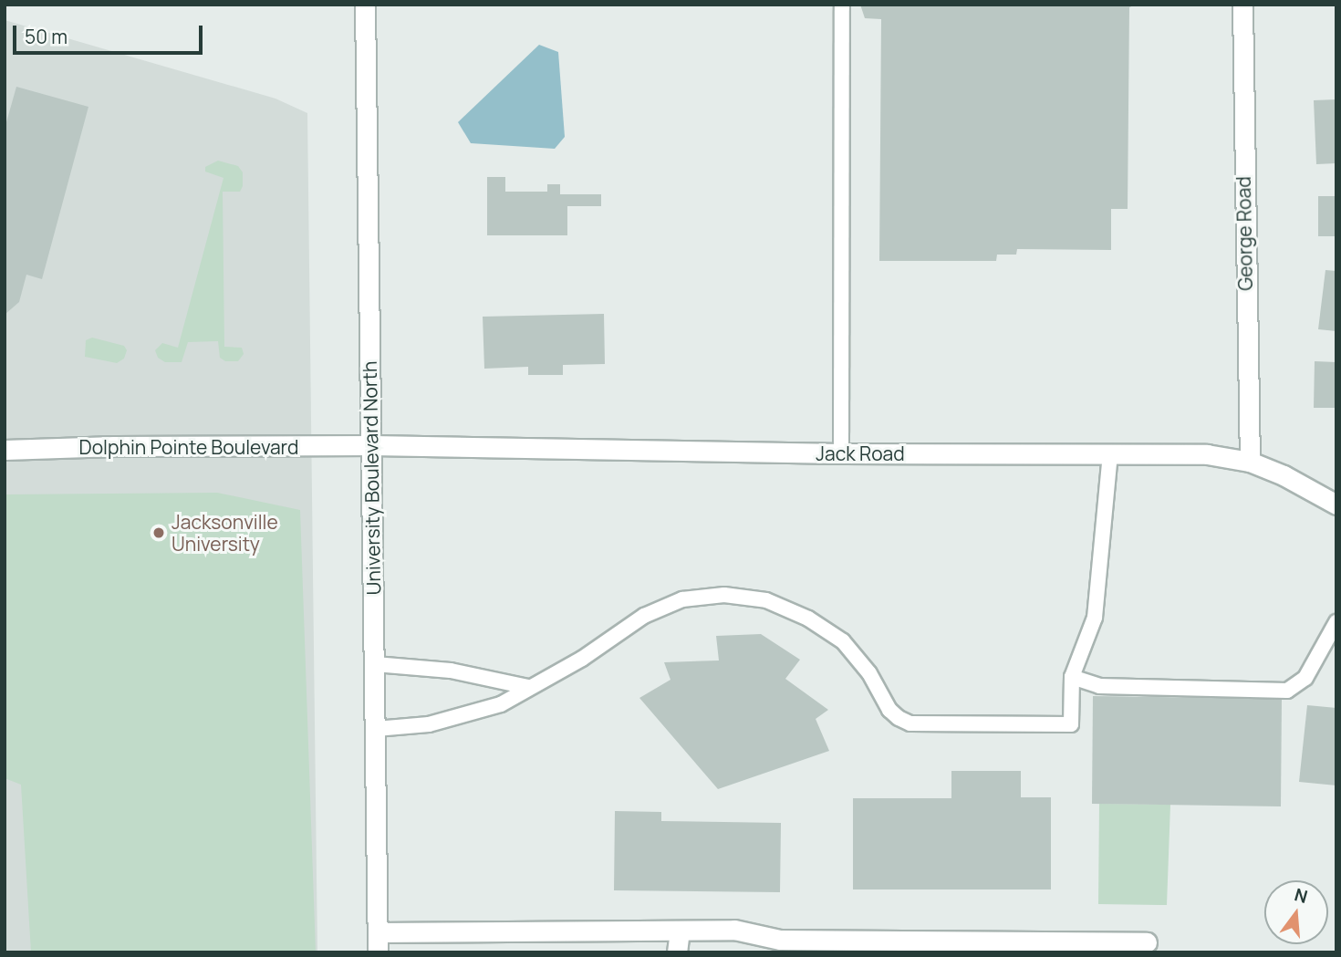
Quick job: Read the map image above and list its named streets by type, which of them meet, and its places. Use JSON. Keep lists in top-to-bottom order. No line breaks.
{"streets":{"street":["George Road","Dolphin Pointe Boulevard","Jack Road","University Boulevard North"]},"crossings":[["George Road","Jack Road"],["Dolphin Pointe Boulevard","Jack Road"],["Dolphin Pointe Boulevard","University Boulevard North"],["Jack Road","University Boulevard North"]],"places":["Jacksonville University"],"scale_bar":"50 m","north":"top"}
